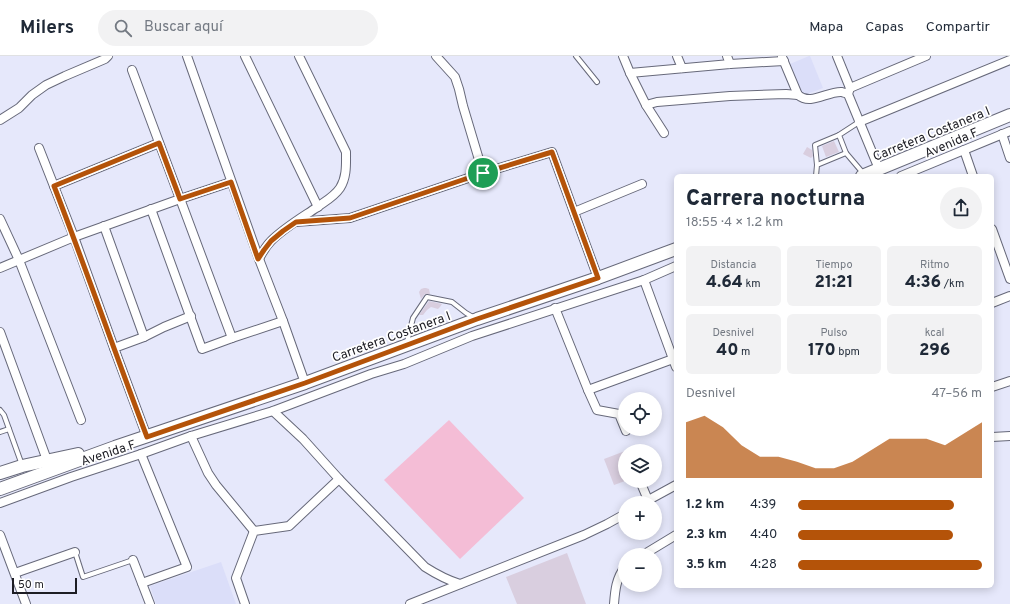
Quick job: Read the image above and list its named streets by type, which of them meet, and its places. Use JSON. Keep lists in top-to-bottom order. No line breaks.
{"streets":{"main road":["Carretera Costanera I"],"street":["Avenida F"]},"scale_bar":"50 m","page":{"header":"Milers","search":"Buscar aquí","nav":["Mapa","Capas","Compartir"],"heading":["Carrera nocturna","18:55 · 4 × 1.2 km"],"stats":[["Distancia","4.64 km"],["Tiempo","21:21"],["Ritmo","4:36 /km"],["Desnivel","40 m"],["Pulso","170 bpm"],["kcal","296"]],"chart":["Desnivel","47–56 m"],"map_buttons":["+","−"],"list":[{"name":"1.2 km","note":"4:39"},{"name":"2.3 km","note":"4:40"},{"name":"3.5 km","note":"4:28"}],"scale":"50 m"}}
